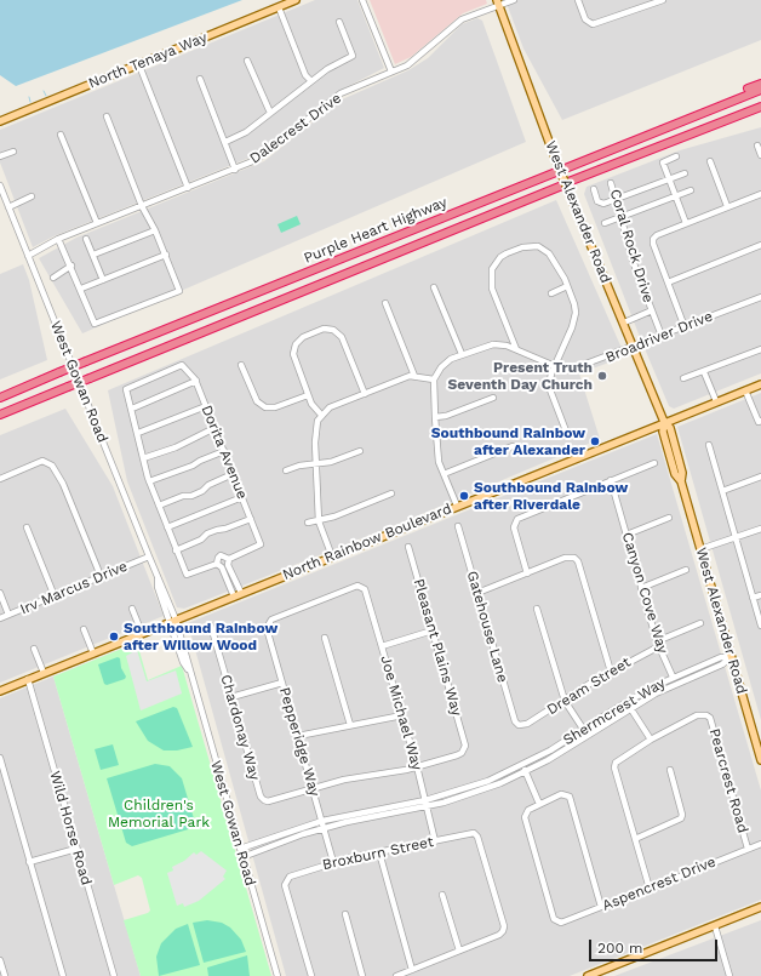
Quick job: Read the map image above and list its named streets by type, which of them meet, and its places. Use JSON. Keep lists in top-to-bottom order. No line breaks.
{"streets":{"highway":["Purple Heart Highway"],"main road":["North Tenaya Way","West Alexander Road","North Rainbow Boulevard"],"street":["Dalecrest Drive","Coral Rock Drive","Broadriver Drive","West Gowan Road","Dorita Avenue","Irv Marcus Drive","Canyon Cove Way","Gatehouse Lane","Pleasant Plains Way","Dream Street","Shermcrest Way","Joe Michael Way","Chardonay Way","Pepperidge Way","Pearcrest Road","Wild Horse Road","Broxburn Street","Aspencrest Drive"]},"crossings":[["Dalecrest Drive","West Alexander Road"],["Dalecrest Drive","West Gowan Road"],["West Alexander Road","Broadriver Drive"],["West Alexander Road","North Rainbow Boulevard"],["West Alexander Road","Shermcrest Way"],["Coral Rock Drive","Broadriver Drive"],["West Gowan Road","North Rainbow Boulevard"],["West Gowan Road","Irv Marcus Drive"],["West Gowan Road","Shermcrest Way"],["North Rainbow Boulevard","Wild Horse Road"],["Canyon Cove Way","Dream Street"],["Canyon Cove Way","Shermcrest Way"],["Gatehouse Lane","Dream Street"],["Pleasant Plains Way","Joe Michael Way"],["Shermcrest Way","Joe Michael Way"],["Shermcrest Way","Pepperidge Way"],["Joe Michael Way","Pepperidge Way"],["Joe Michael Way","Broxburn Street"],["Chardonay Way","Pepperidge Way"],["Pepperidge Way","Broxburn Street"],["Pearcrest Road","Aspencrest Drive"]],"parks":["Children's Memorial Park"],"places":["Present Truth Seventh Day Church","Southbound Rainbow after Alexander","Southbound Rainbow after Riverdale","Southbound Rainbow after Willow Wood"],"scale_bar":"200 m"}
